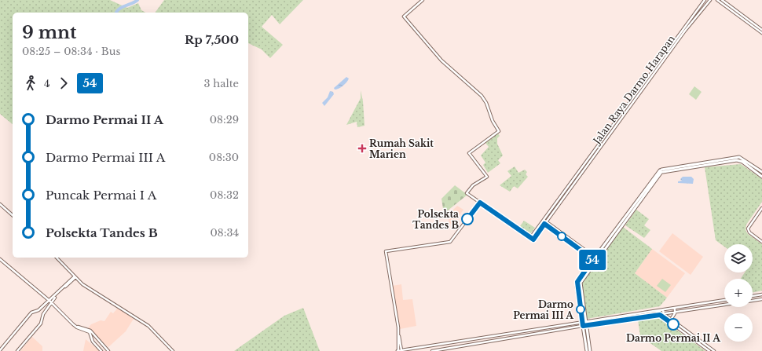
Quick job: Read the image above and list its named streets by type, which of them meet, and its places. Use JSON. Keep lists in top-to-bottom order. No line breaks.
{"streets":{"street":["Jalan Raya Darmo Harapan"]},"places":{"health":["Rumah Sakit Marien"],"other":["Polsekta Tandes B","Darmo Permai III A","Darmo Permai II A"]},"lines":["bus line 54"],"page":{"on_map":"54","heading":["9 mnt","08:25 – 08:34 · Bus","Rp 7,500"],"legs":["4","54","3 halte"],"list":[{"name":"Darmo Permai II A","value":"08:29"},{"name":"Darmo Permai III A","value":"08:30"},{"name":"Puncak Permai I A","value":"08:32"},{"name":"Polsekta Tandes B","value":"08:34"}],"map_buttons":["+","−"]}}
